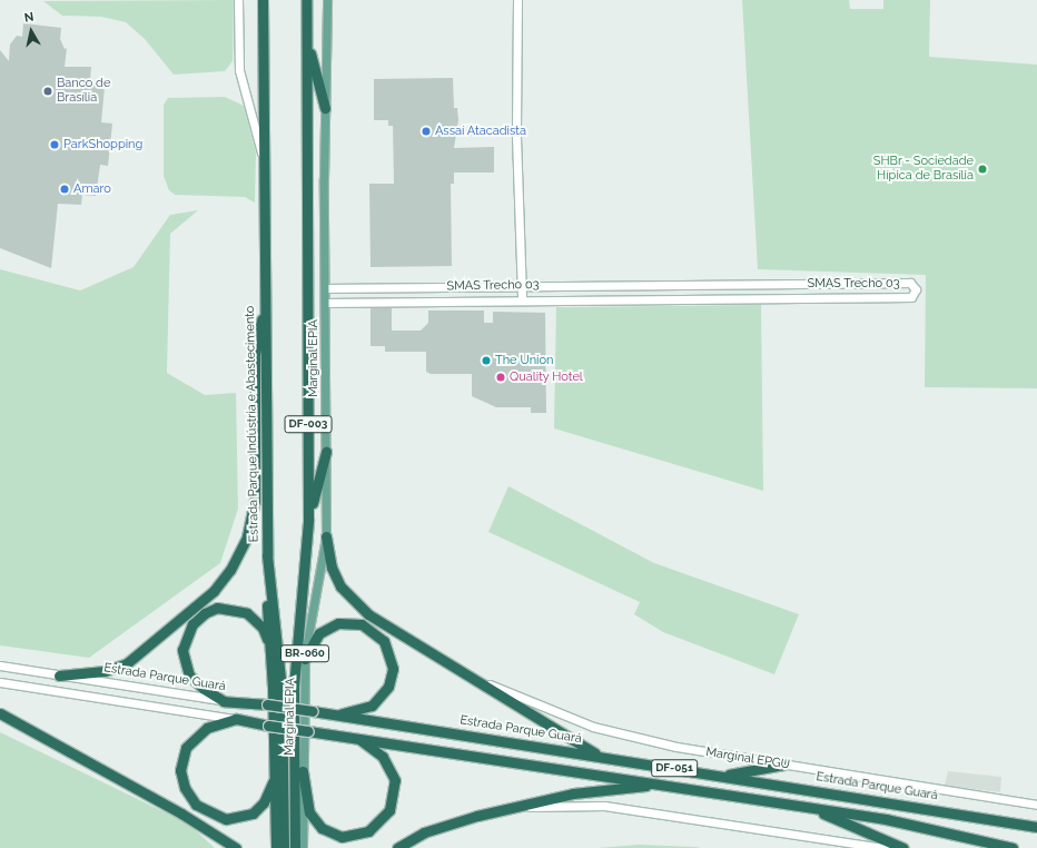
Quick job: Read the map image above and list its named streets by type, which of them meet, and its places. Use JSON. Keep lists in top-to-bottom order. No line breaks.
{"streets":{"highway":["Estrada Parque Indústria e Abastecimento","DF-003","Estrada Parque Guará","DF-051"],"main road":["Marginal EPIA","BR-060"],"street":["SMAS Trecho 03","Marginal EPGU"]},"crossings":[["SMAS Trecho 03","Marginal EPIA"]],"places":["Banco de Brasília","Assaí Atacadista","ParkShopping","SHBr - Sociedade Hípica de Brasília","Amaro","The Union","Quality Hotel"],"north":"top"}
